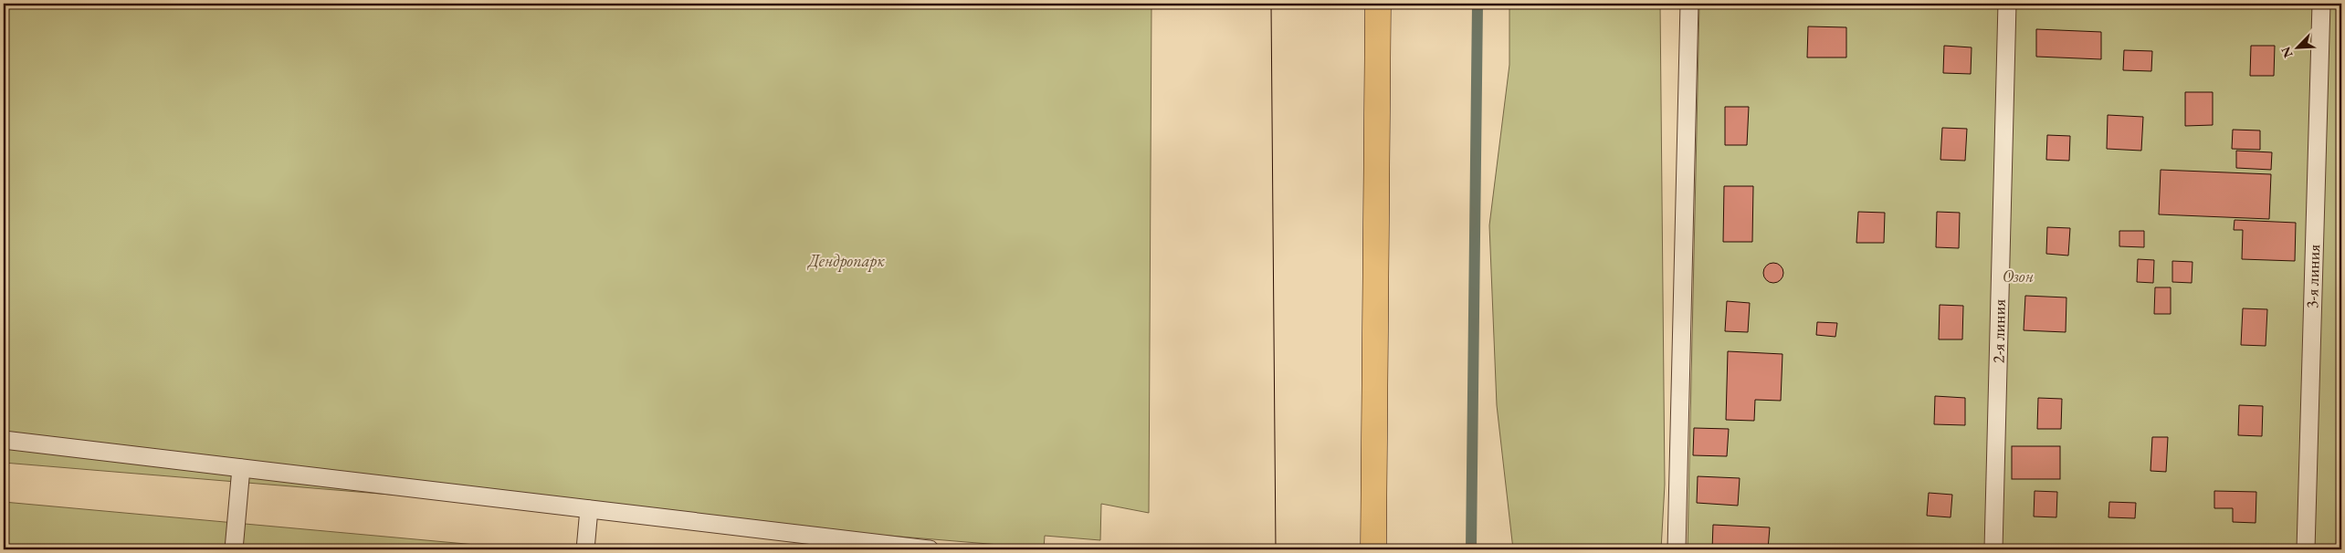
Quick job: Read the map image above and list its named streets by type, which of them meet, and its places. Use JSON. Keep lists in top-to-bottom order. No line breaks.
{"streets":{"lane":["3-я линия","2-я линия"]},"parks":["Дендропарк","Озон"],"north":"bottom left"}
